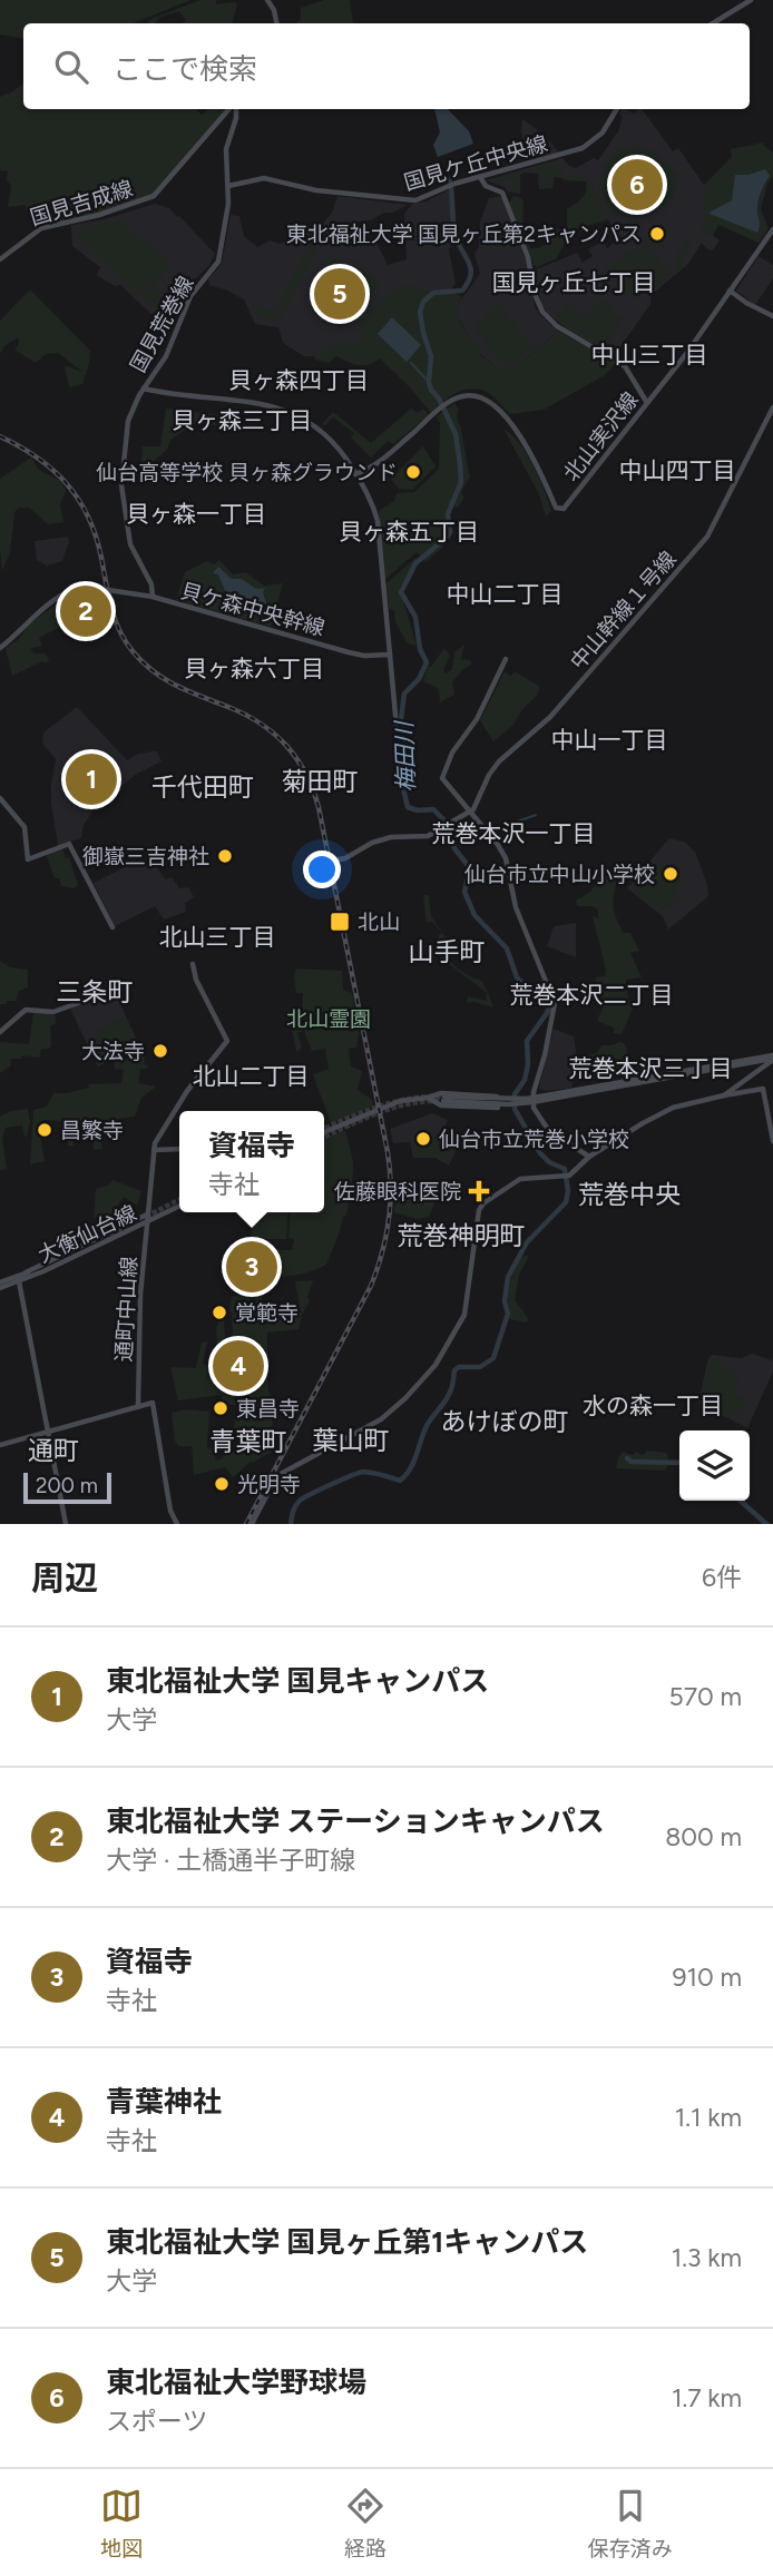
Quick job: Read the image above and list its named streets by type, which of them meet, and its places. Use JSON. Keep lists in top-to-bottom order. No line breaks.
{"streets":{"street":["国見ケ丘中央線","国見吉成線","国見荒巻線","北山実沢線","貝ケ森中央幹線","中山幹線１号線","大衡仙台線","通町中山線"]},"crossings":[["国見ケ丘中央線","国見荒巻線"],["国見荒巻線","貝ケ森中央幹線"],["大衡仙台線","通町中山線"]],"districts":["国見ヶ丘七丁目","中山三丁目","貝ヶ森四丁目","貝ヶ森三丁目","中山四丁目","貝ヶ森一丁目","貝ヶ森五丁目","中山二丁目","貝ヶ森六丁目","中山一丁目","菊田町","千代田町","荒巻本沢一丁目","北山三丁目","山手町","三条町","荒巻本沢二丁目","荒巻本沢三丁目","北山二丁目","荒巻中央","荒巻神明町","水の森一丁目","あけぼの町","葉山町","青葉町","通町"],"water":["梅田川"],"parks":["北山霊園"],"places":{"other":["東北福祉大学 国見ヶ丘第2キャンパス","仙台高等学校 貝ヶ森グラウンド","御嶽三吉神社","仙台市立中山小学校","大法寺","昌繁寺","仙台市立荒巻小学校","覚範寺","東昌寺","光明寺"],"transit":["北山"],"health":["佐藤眼科医院"]},"scale_bar":"200 m","page":{"search":"ここで検索","pins":["6","5","2","1","3","4"],"popup":["資福寺","寺社"],"scale":"200 m","heading":["周辺","6件"],"list":[{"mark":"1","name":"東北福祉大学 国見キャンパス","note":"大学","value":"570 m"},{"mark":"2","name":"東北福祉大学 ステーションキャンパス","note":"大学 · 土橋通半子町線","value":"800 m"},{"mark":"3","name":"資福寺","note":"寺社","value":"910 m"},{"mark":"4","name":"青葉神社","note":"寺社","value":"1.1 km"},{"mark":"5","name":"東北福祉大学 国見ヶ丘第1キャンパス","note":"大学","value":"1.3 km"},{"mark":"6","name":"東北福祉大学野球場","note":"スポーツ","value":"1.7 km"}],"nav":["地図","経路","保存済み"]}}
